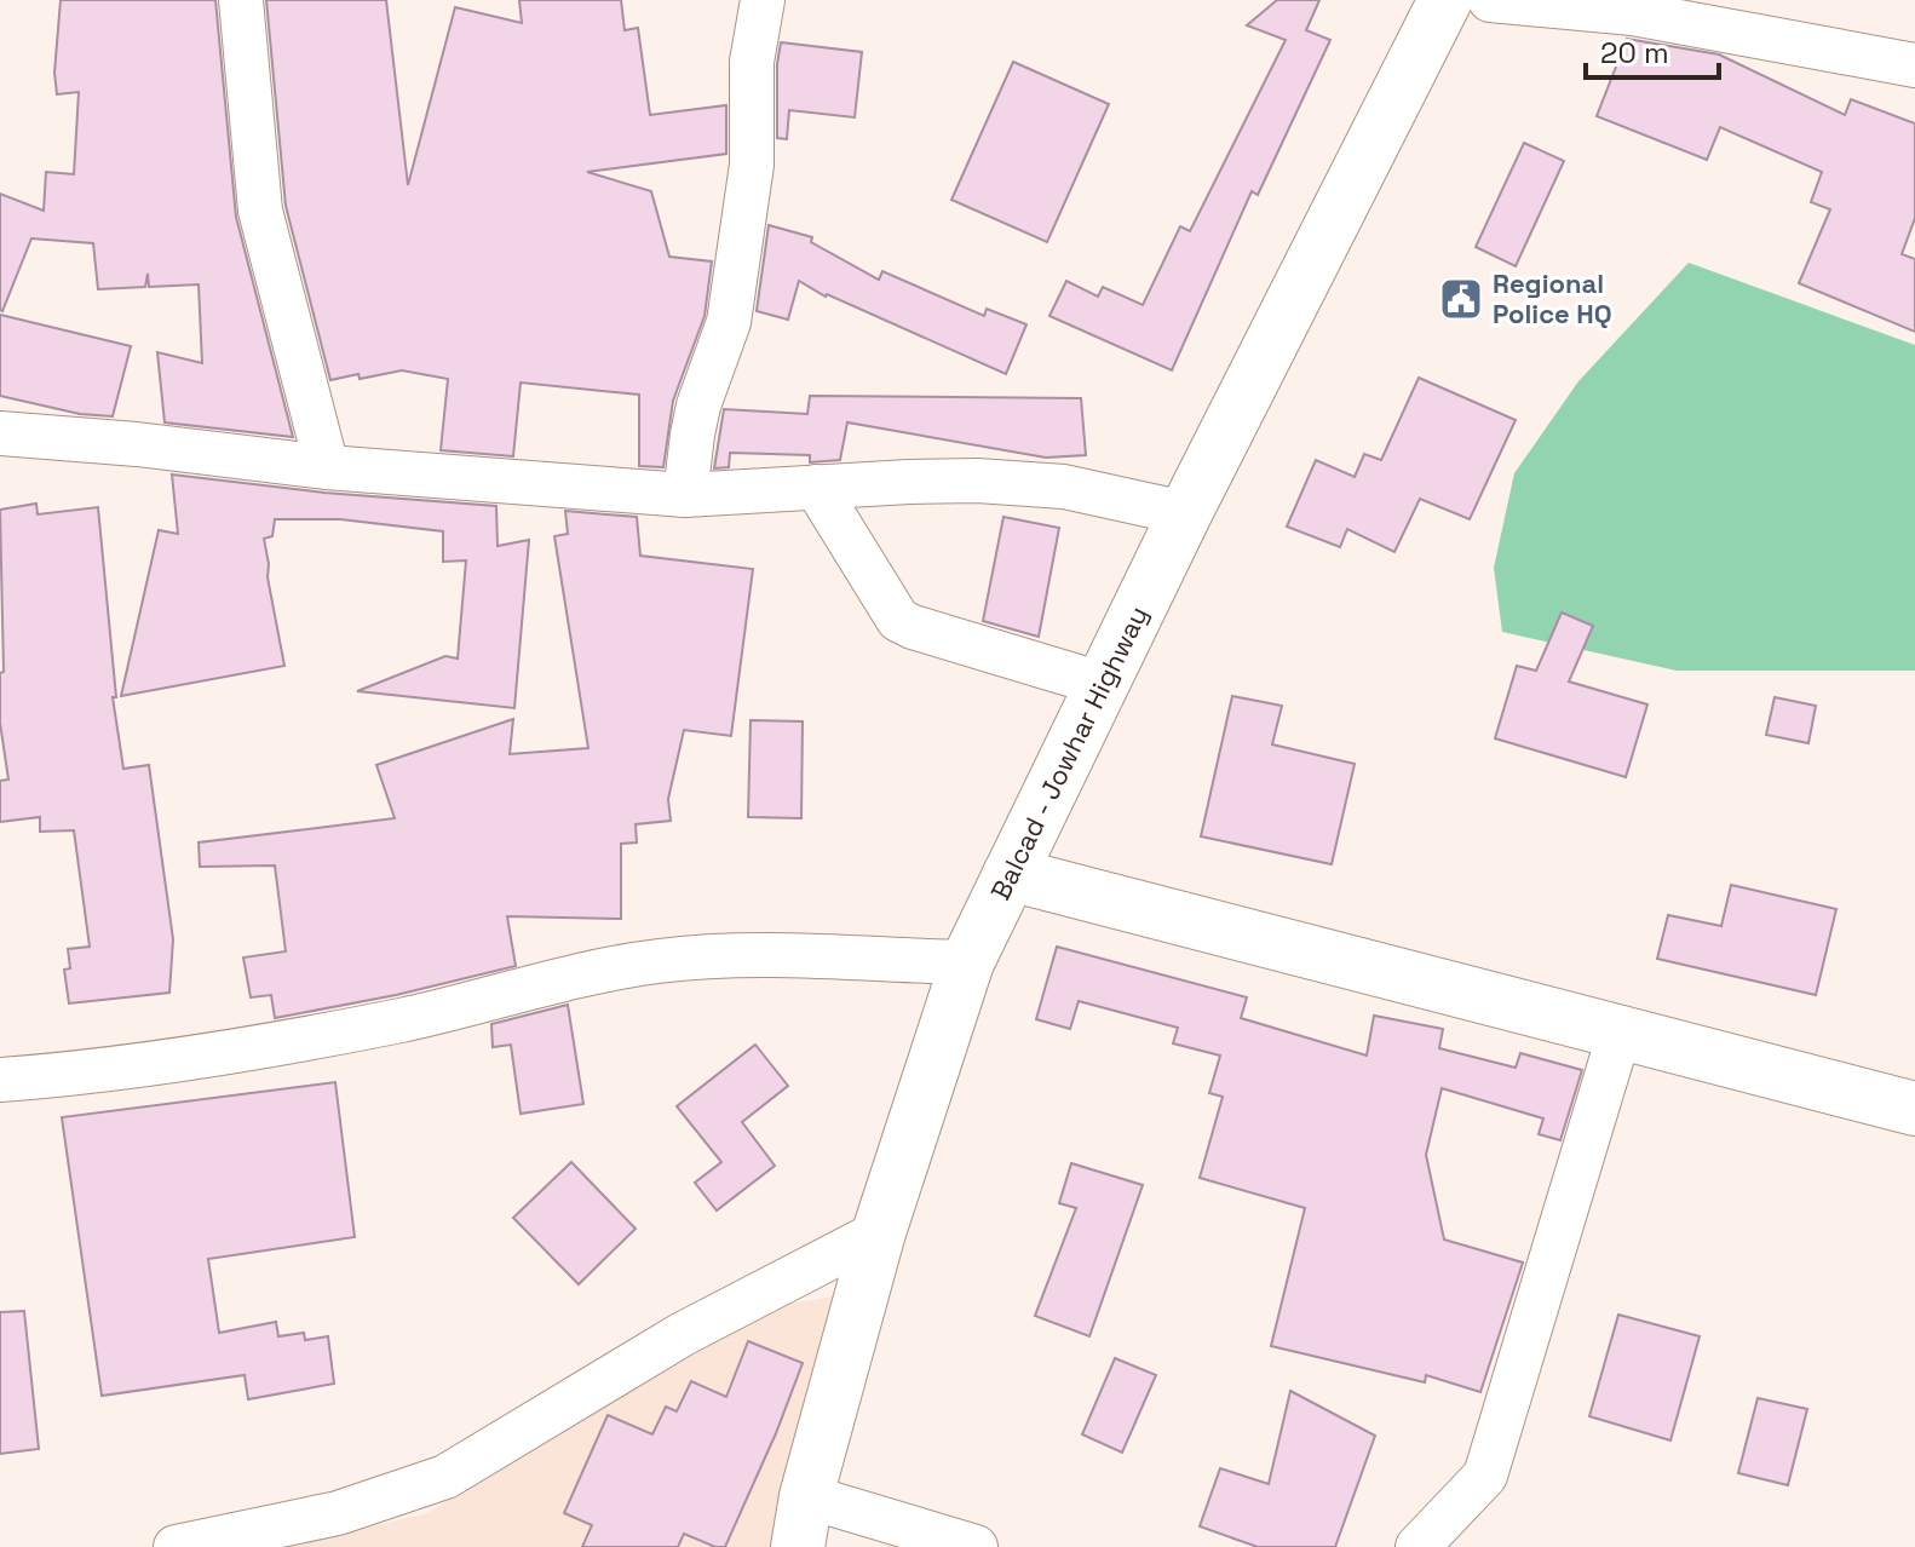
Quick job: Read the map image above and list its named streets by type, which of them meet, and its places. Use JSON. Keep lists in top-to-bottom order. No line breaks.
{"streets":{"main road":["Balcad - Jowhar Highway"]},"places":{"public building":["Regional Police HQ"]},"scale_bar":"20 m"}
